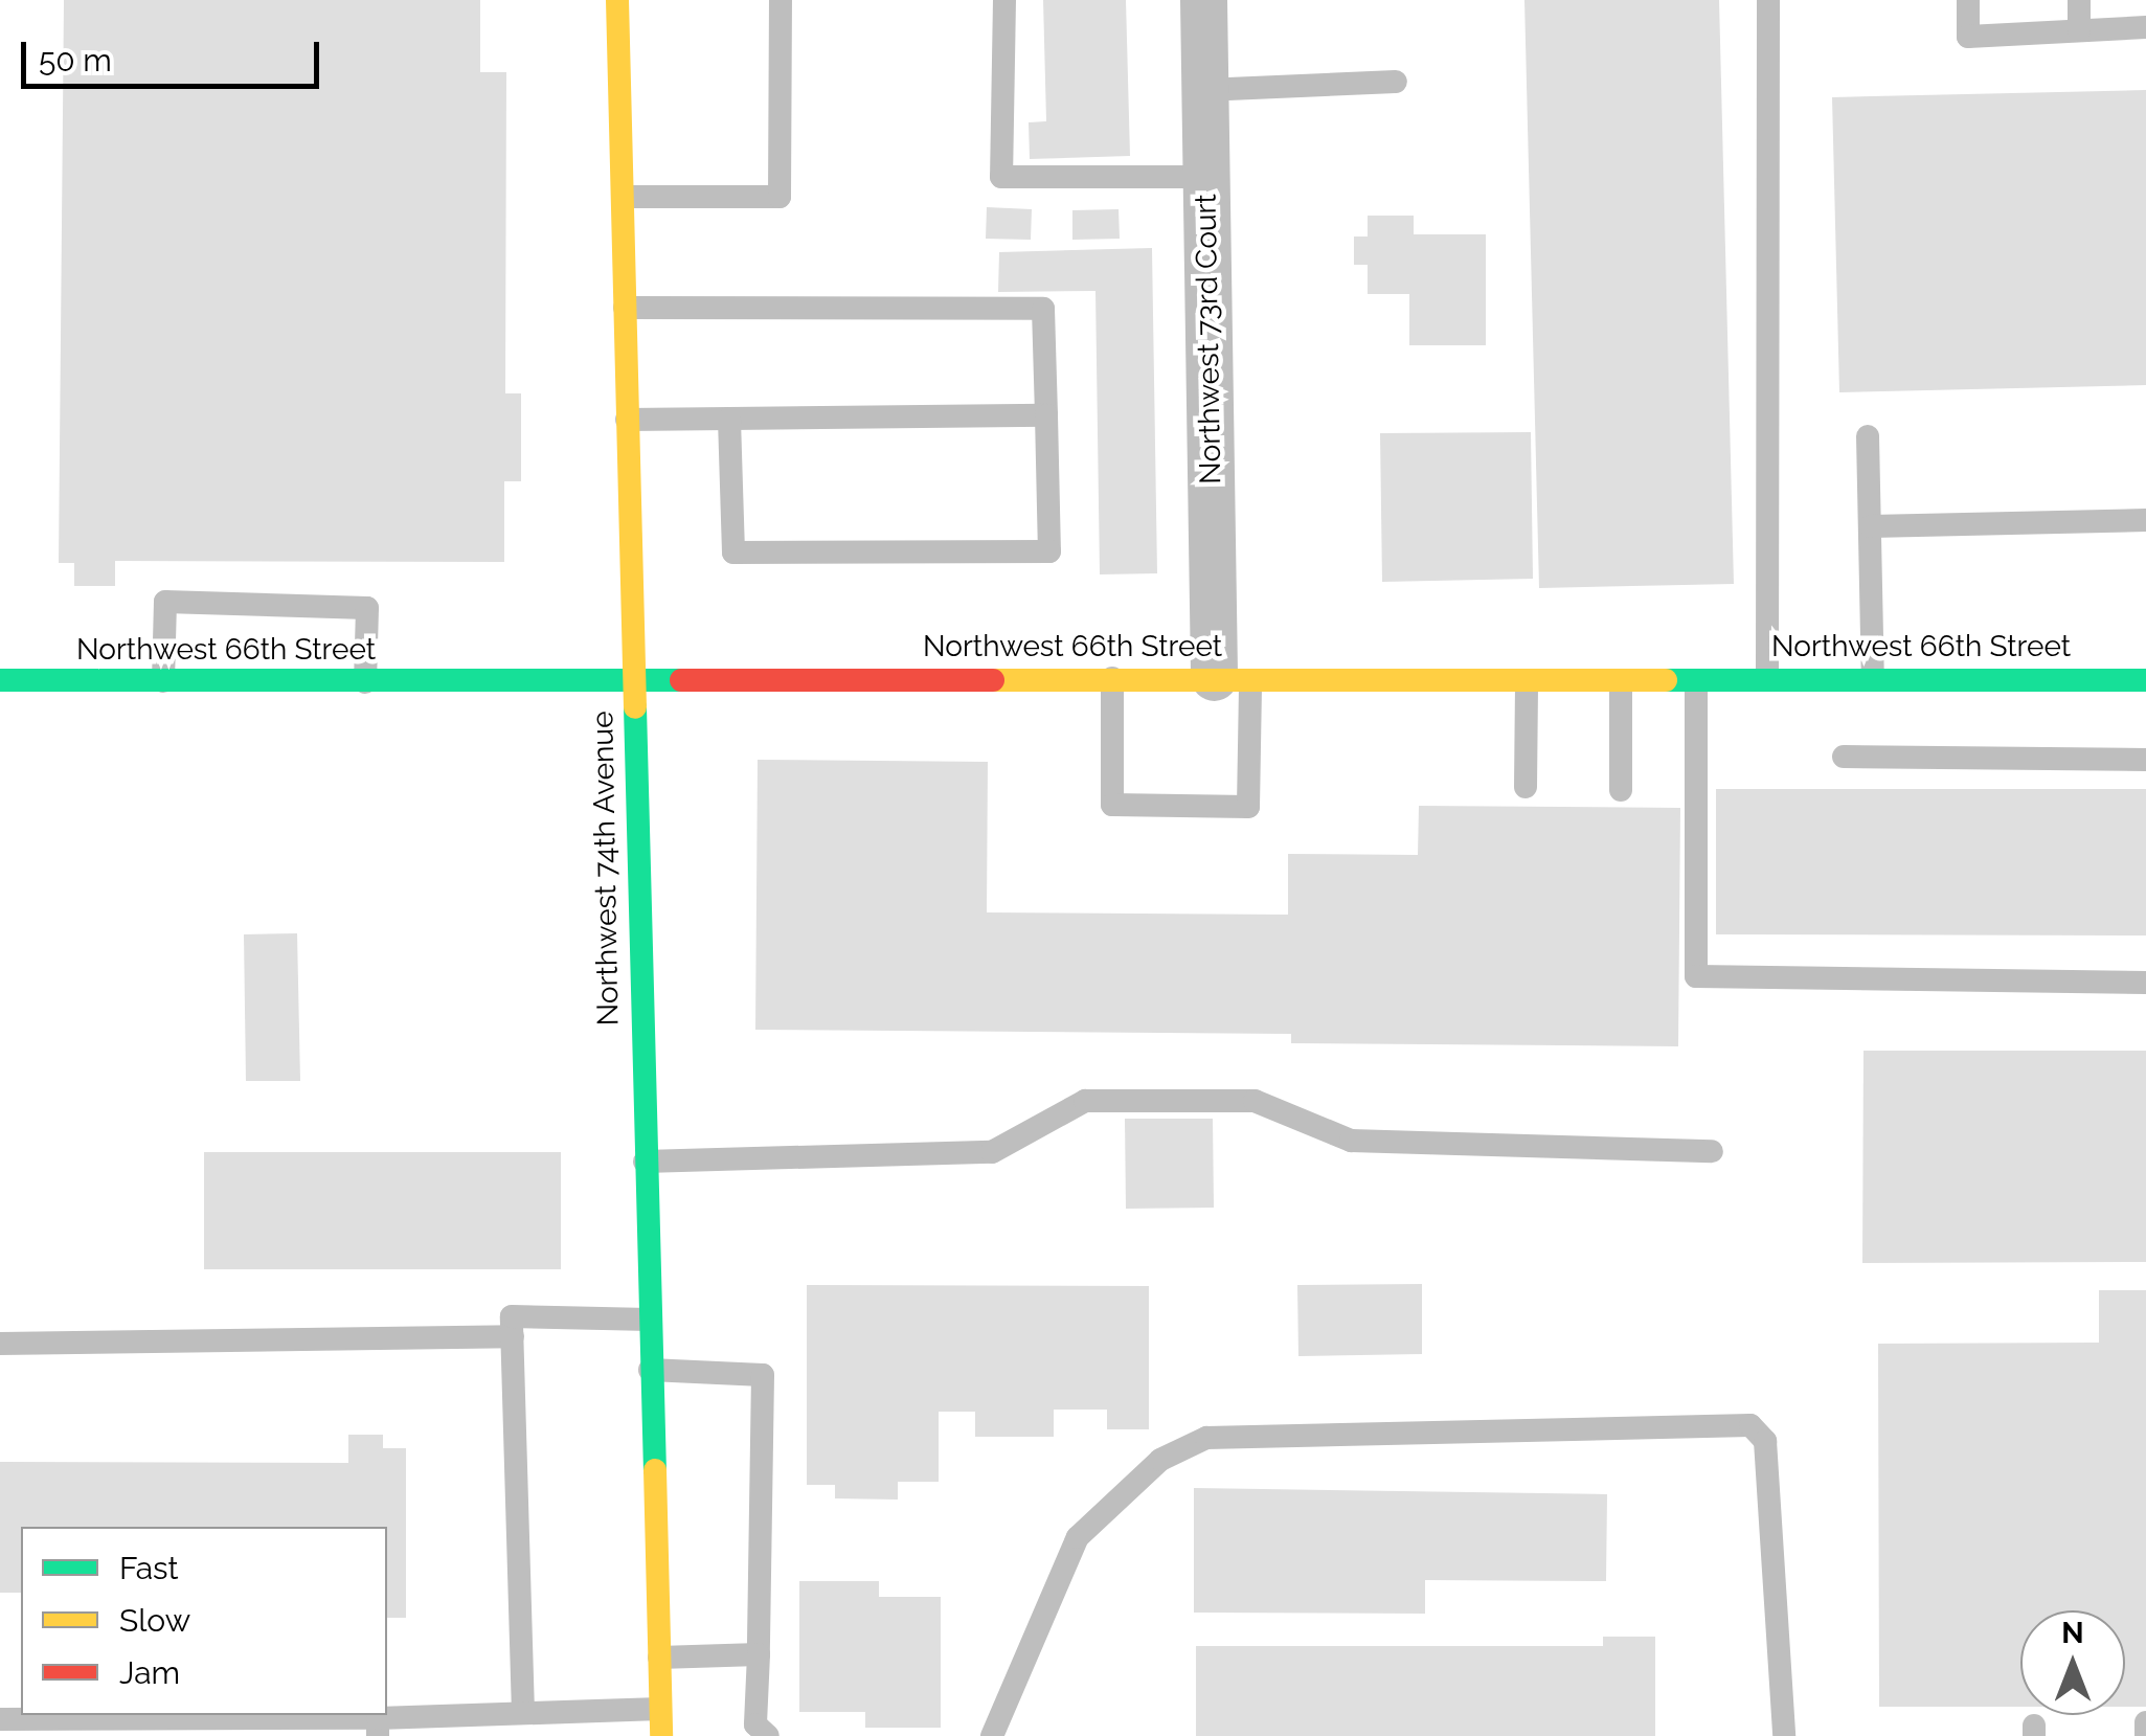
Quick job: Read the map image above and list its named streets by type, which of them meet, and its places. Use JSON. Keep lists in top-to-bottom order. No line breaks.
{"streets":{"street":["Northwest 73rd Court","Northwest 66th Street","Northwest 74th Avenue"]},"crossings":[["Northwest 73rd Court","Northwest 66th Street"],["Northwest 66th Street","Northwest 74th Avenue"]],"legend":["Fast","Slow","Jam"],"scale_bar":"50 m","north":"top"}
